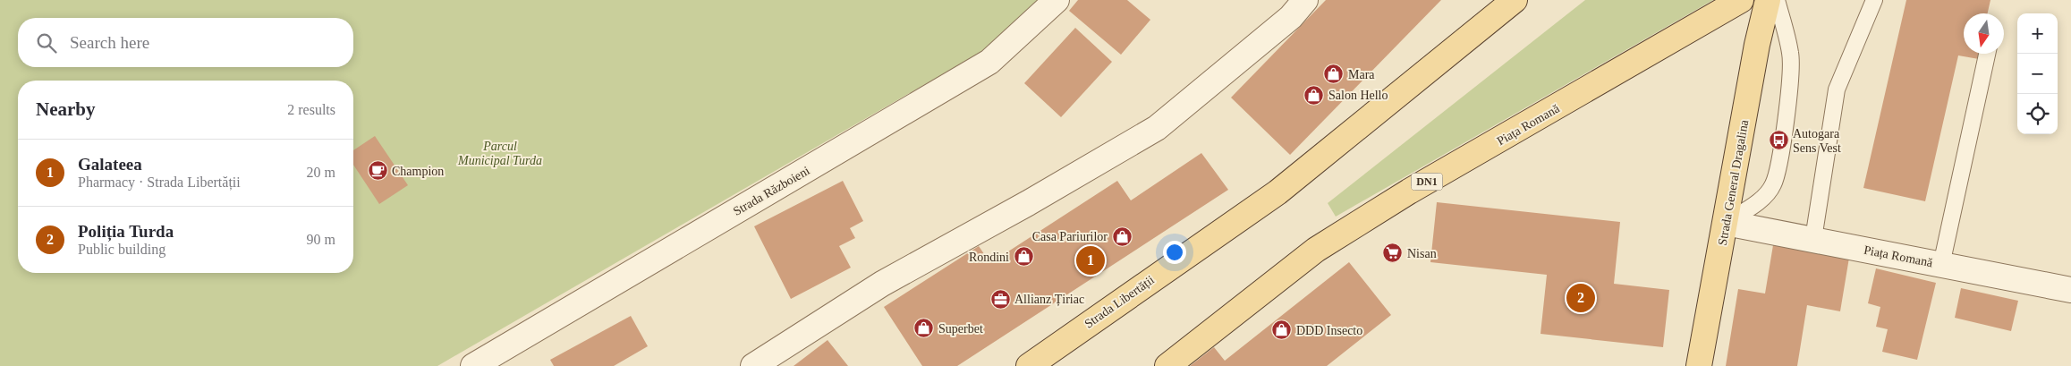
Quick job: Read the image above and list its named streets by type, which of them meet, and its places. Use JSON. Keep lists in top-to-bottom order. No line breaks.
{"streets":{"main road":["Piața Romană","DN1","Strada General Dragalina","Strada Libertății"],"street":["Strada Războieni"]},"crossings":[["Piața Romană","Strada General Dragalina"]],"parks":["Parcul Municipal Turda"],"places":{"shop":["Mara","Salon Hello","Casa Pariurilor","Rondini","Superbet","DDD Insecto"],"bus stop":["Autogara Sens Vest"],"cafe":["Champion"],"supermarket":["Nisan"],"office":["Allianz Țiriac"]},"north":"bottom","page":{"map_buttons":["+","−"],"search":"Search here","heading":["Nearby","2 results"],"list":[{"mark":"1","name":"Galateea","note":"Pharmacy · Strada Libertății","value":"20 m"},{"mark":"2","name":"Poliția Turda","note":"Public building","value":"90 m"}],"pins":["1","2"]}}
